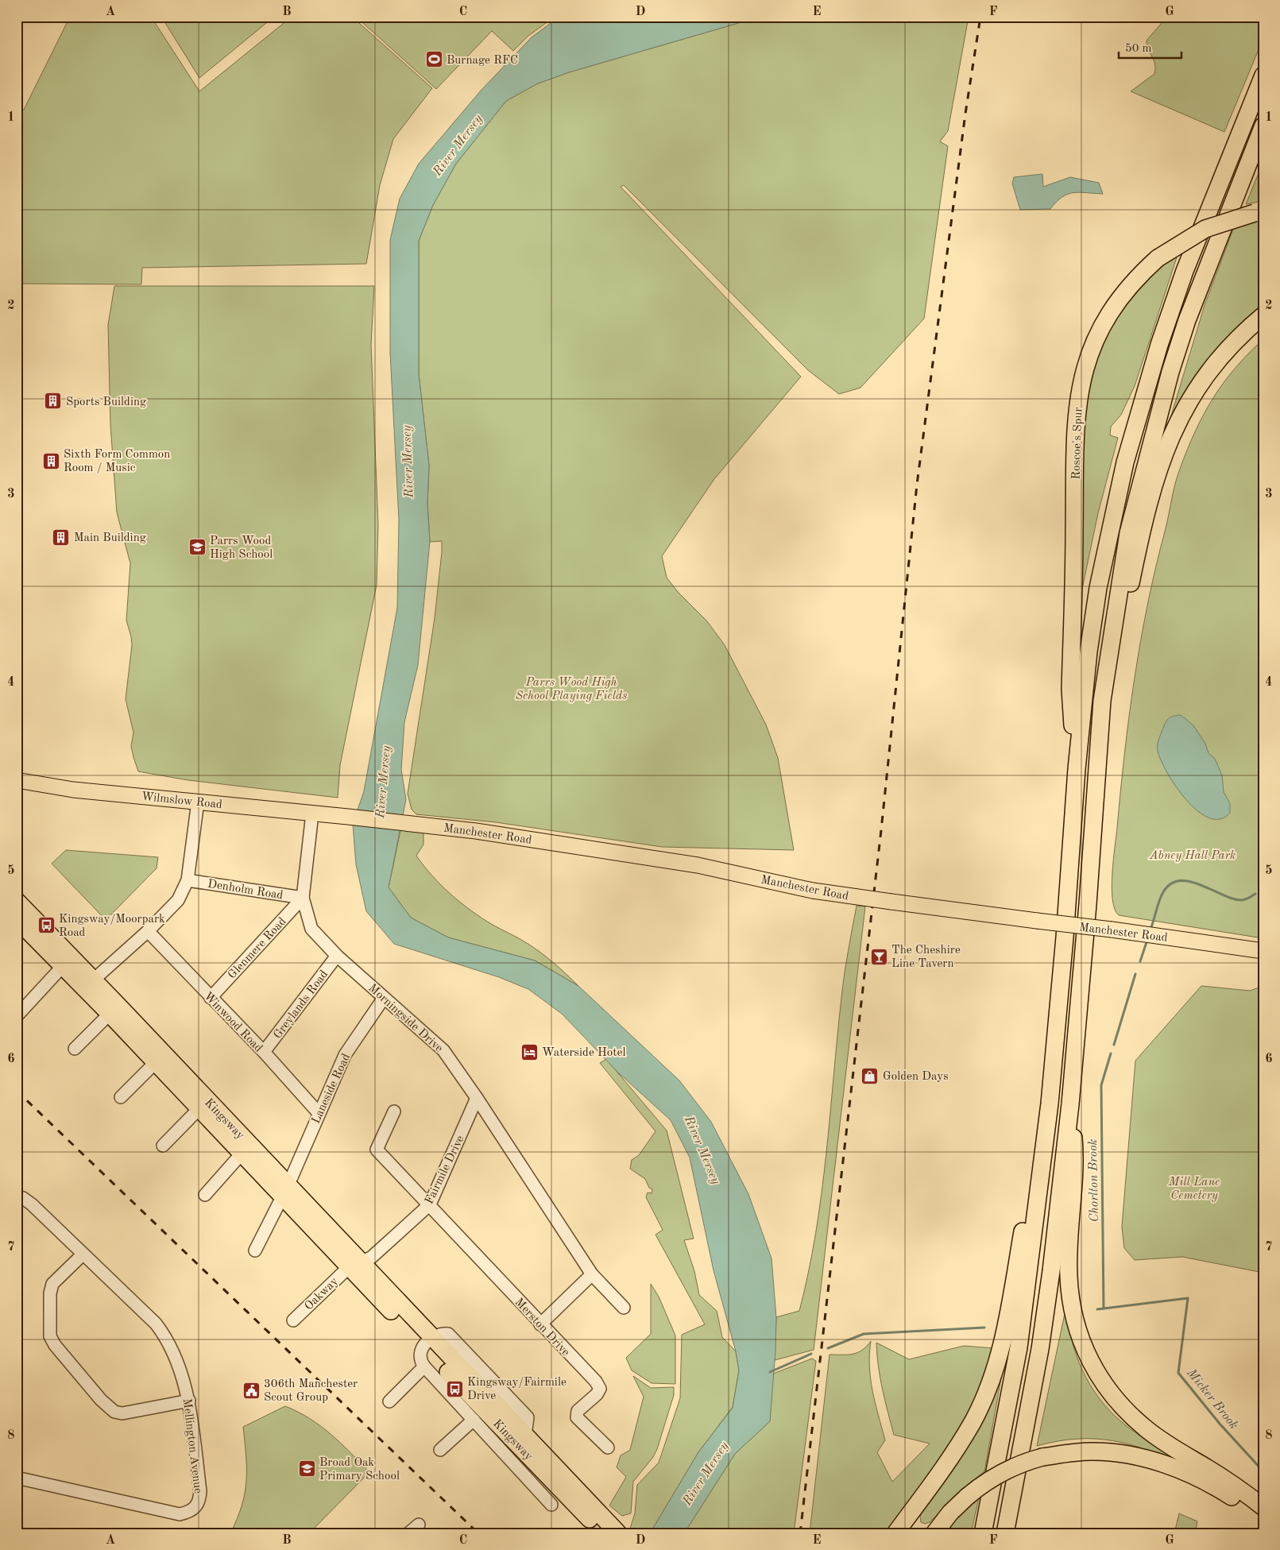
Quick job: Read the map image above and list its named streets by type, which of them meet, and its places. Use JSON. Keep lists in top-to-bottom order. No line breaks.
{"streets":{"highway":["Roscoe's Spur","Kingsway"],"main road":["Wilmslow Road","Manchester Road"],"street":["Denholm Road","Glenmere Road","Greylands Road","Morningside Drive","Winwood Road","Laneside Road","Fairmile Drive","Oakway","Merston Drive","Mellington Avenue"]},"crossings":[["Wilmslow Road","Manchester Road"],["Wilmslow Road","Morningside Drive"],["Denholm Road","Glenmere Road"],["Denholm Road","Morningside Drive"],["Glenmere Road","Morningside Drive"],["Glenmere Road","Winwood Road"],["Greylands Road","Morningside Drive"],["Greylands Road","Winwood Road"],["Morningside Drive","Laneside Road"],["Morningside Drive","Fairmile Drive"],["Winwood Road","Laneside Road"],["Laneside Road","Kingsway"],["Kingsway","Fairmile Drive"],["Kingsway","Oakway"],["Fairmile Drive","Oakway"],["Fairmile Drive","Merston Drive"]],"water":["River Mersey","Chorlton Brook","Micker Brook"],"parks":["Parrs Wood High School Playing Fields","Abney Hall Park","Mill Lane Cemetery"],"places":{"sports":["Burnage RFC"],"building":["Sports Building","Sixth Form Common Room / Music","Main Building"],"school or university":["Parrs Wood High School","Broad Oak Primary School"],"bus stop":["Kingsway/Moorpark Road","Kingsway/Fairmile Drive"],"bar":["The Cheshire Line Tavern"],"hotel":["Waterside Hotel"],"shop":["Golden Days"],"public building":["306th Manchester Scout Group"]},"scale_bar":"50 m","grid":{"columns":["A","B","C","D","E","F","G"],"rows":["1","2","3","4","5","6","7","8"]}}
